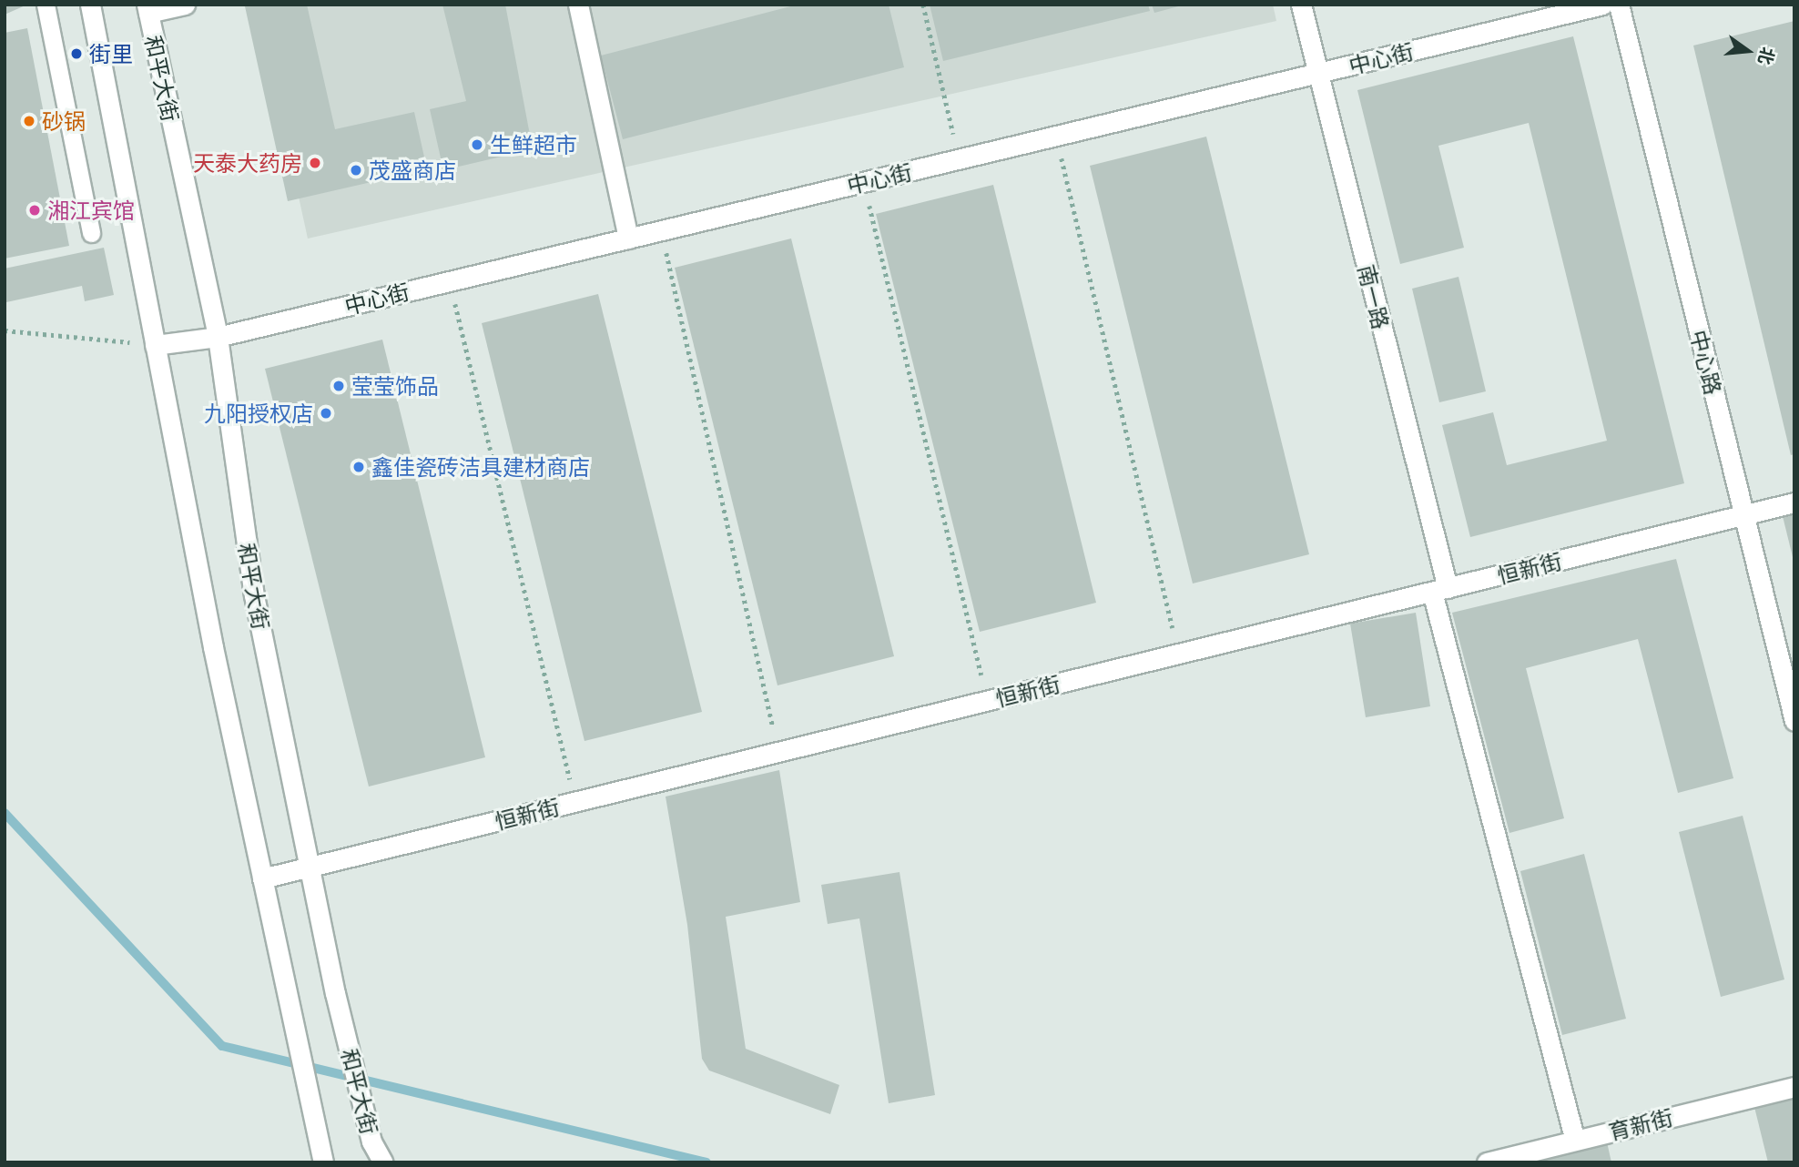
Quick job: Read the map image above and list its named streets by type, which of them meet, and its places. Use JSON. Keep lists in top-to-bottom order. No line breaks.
{"streets":{"street":["中心街","和平大街","南一路","中心路","恒新街","育新街"]},"crossings":[["中心街","和平大街"],["中心街","南一路"],["和平大街","恒新街"],["南一路","恒新街"],["南一路","育新街"],["中心路","恒新街"]],"places":["街里","砂锅","生鲜超市","天泰大药房","茂盛商店","湘江宾馆","莹莹饰品","九阳授权店","鑫佳瓷砖洁具建材商店"],"north":"right"}
